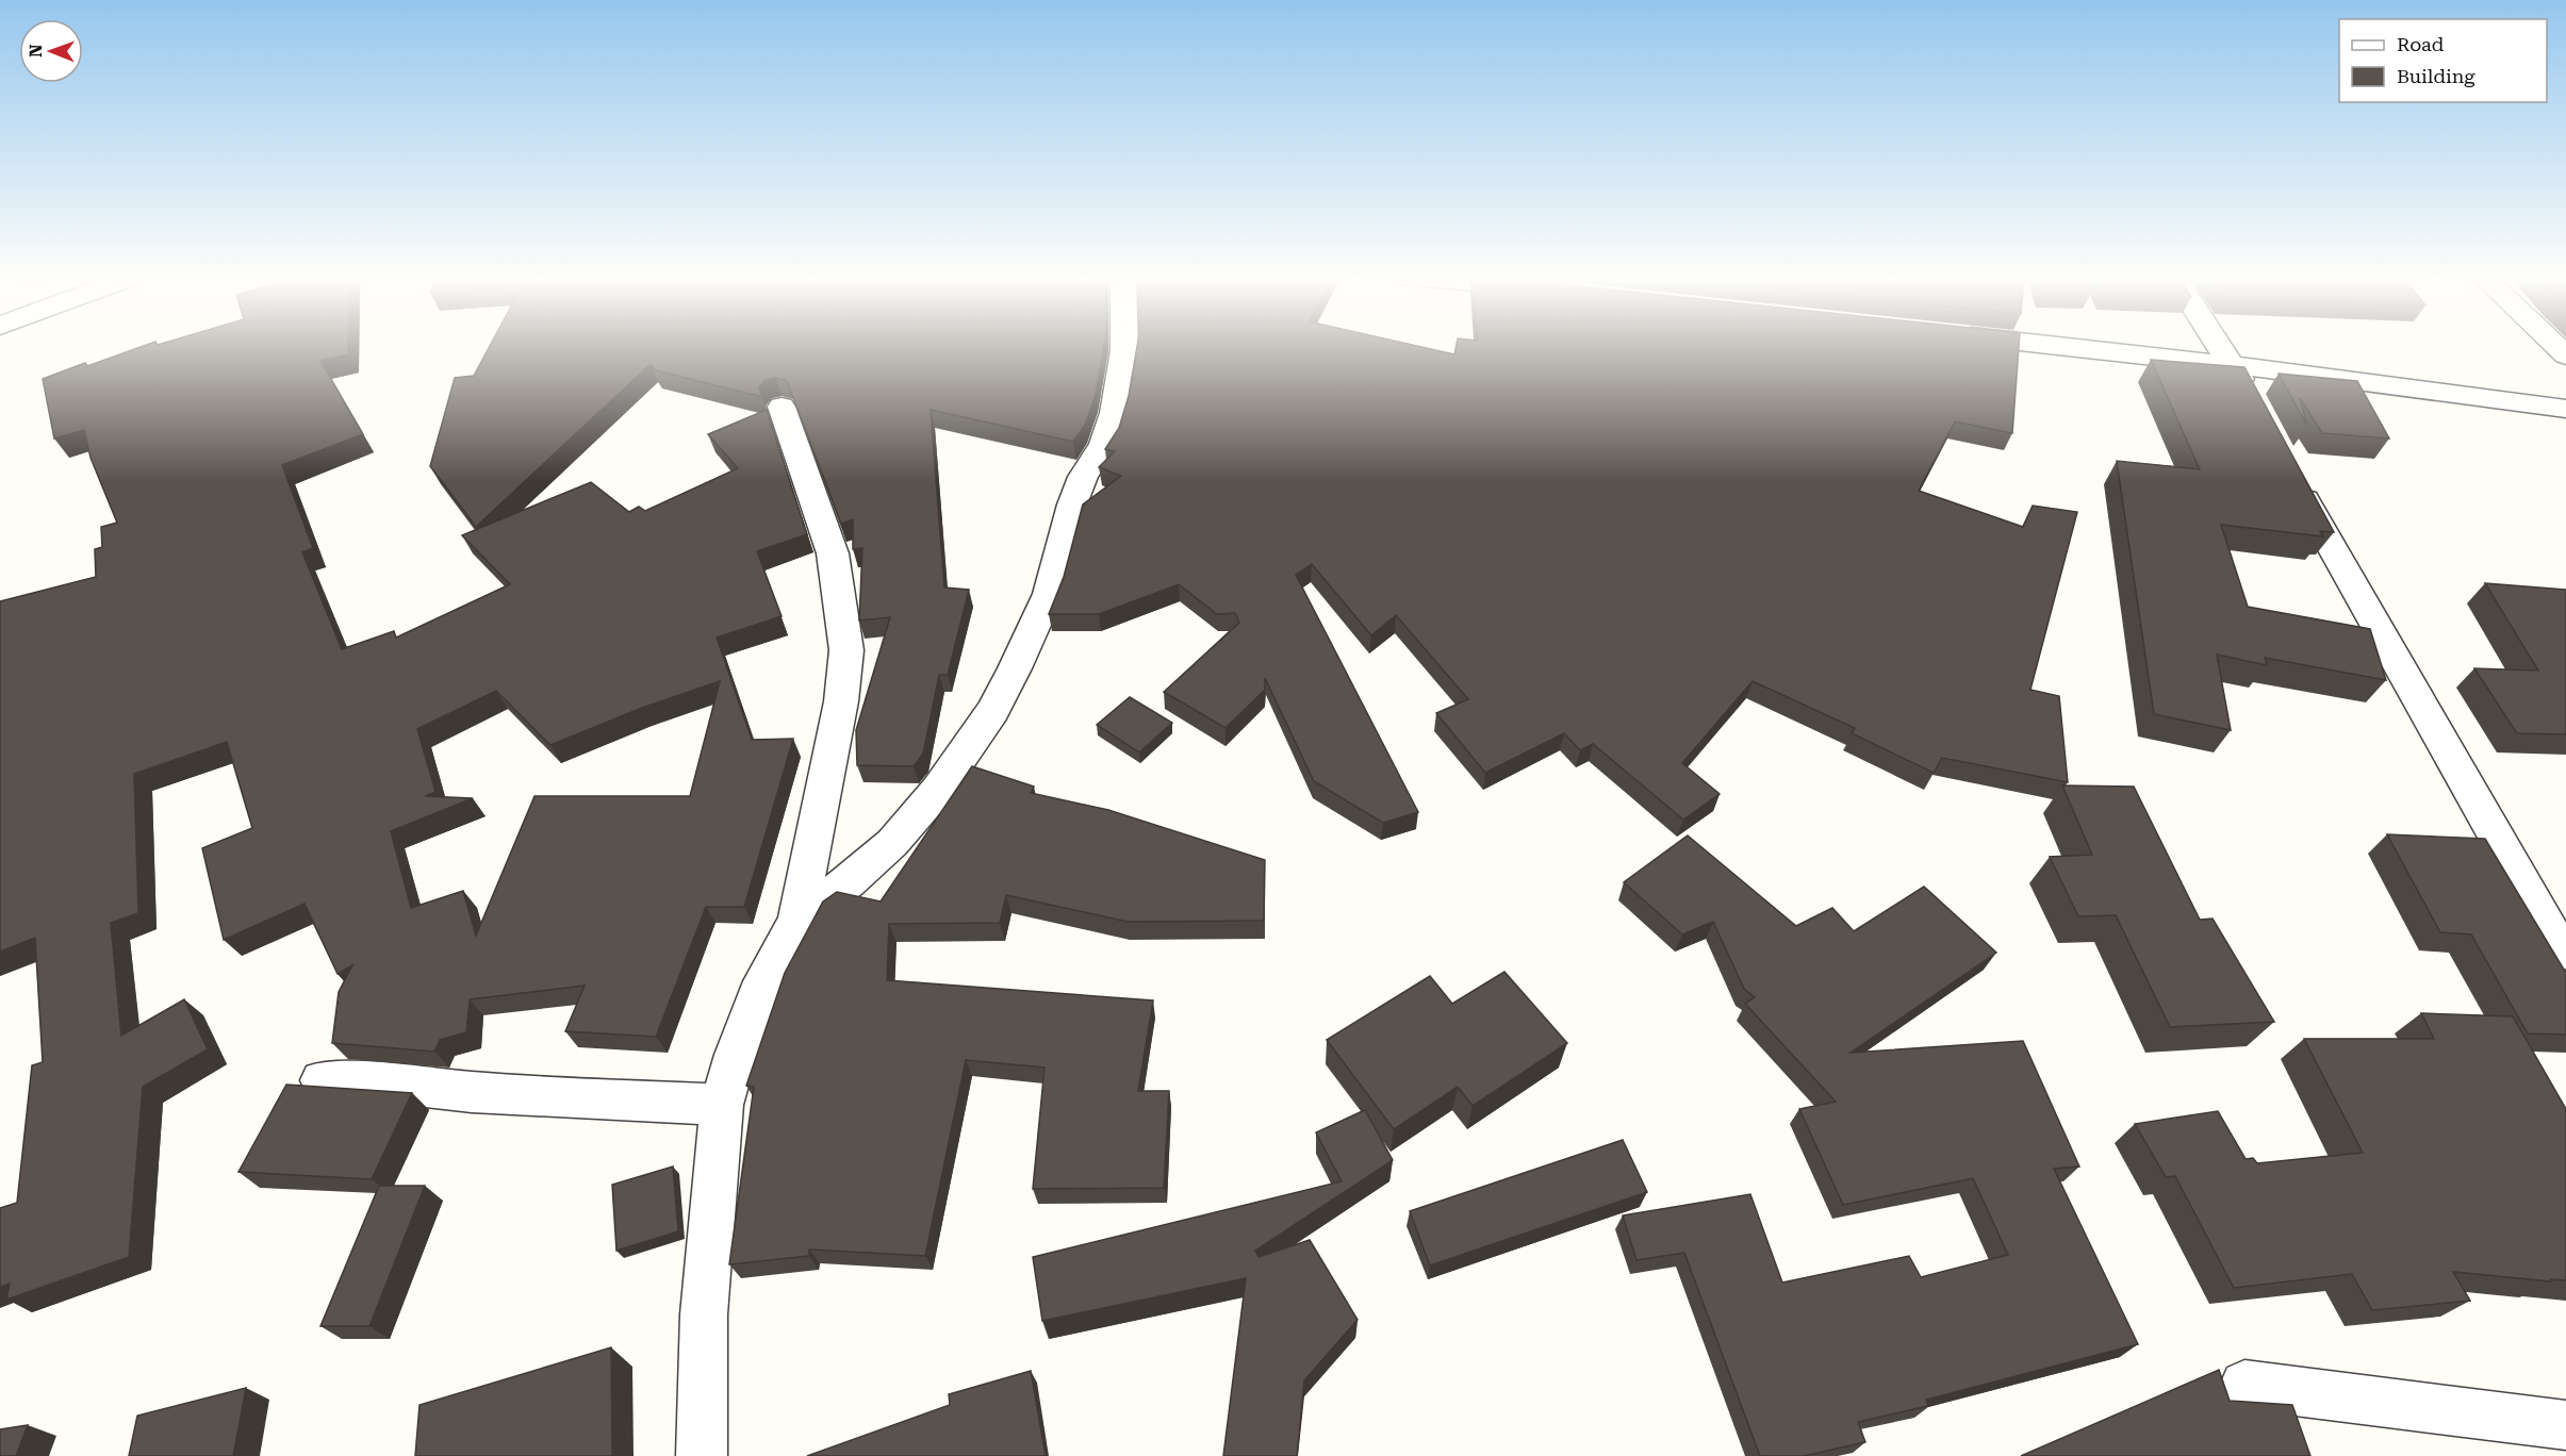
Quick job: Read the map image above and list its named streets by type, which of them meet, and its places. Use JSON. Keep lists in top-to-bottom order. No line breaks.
{"legend":["Road","Building"],"north":"left"}
